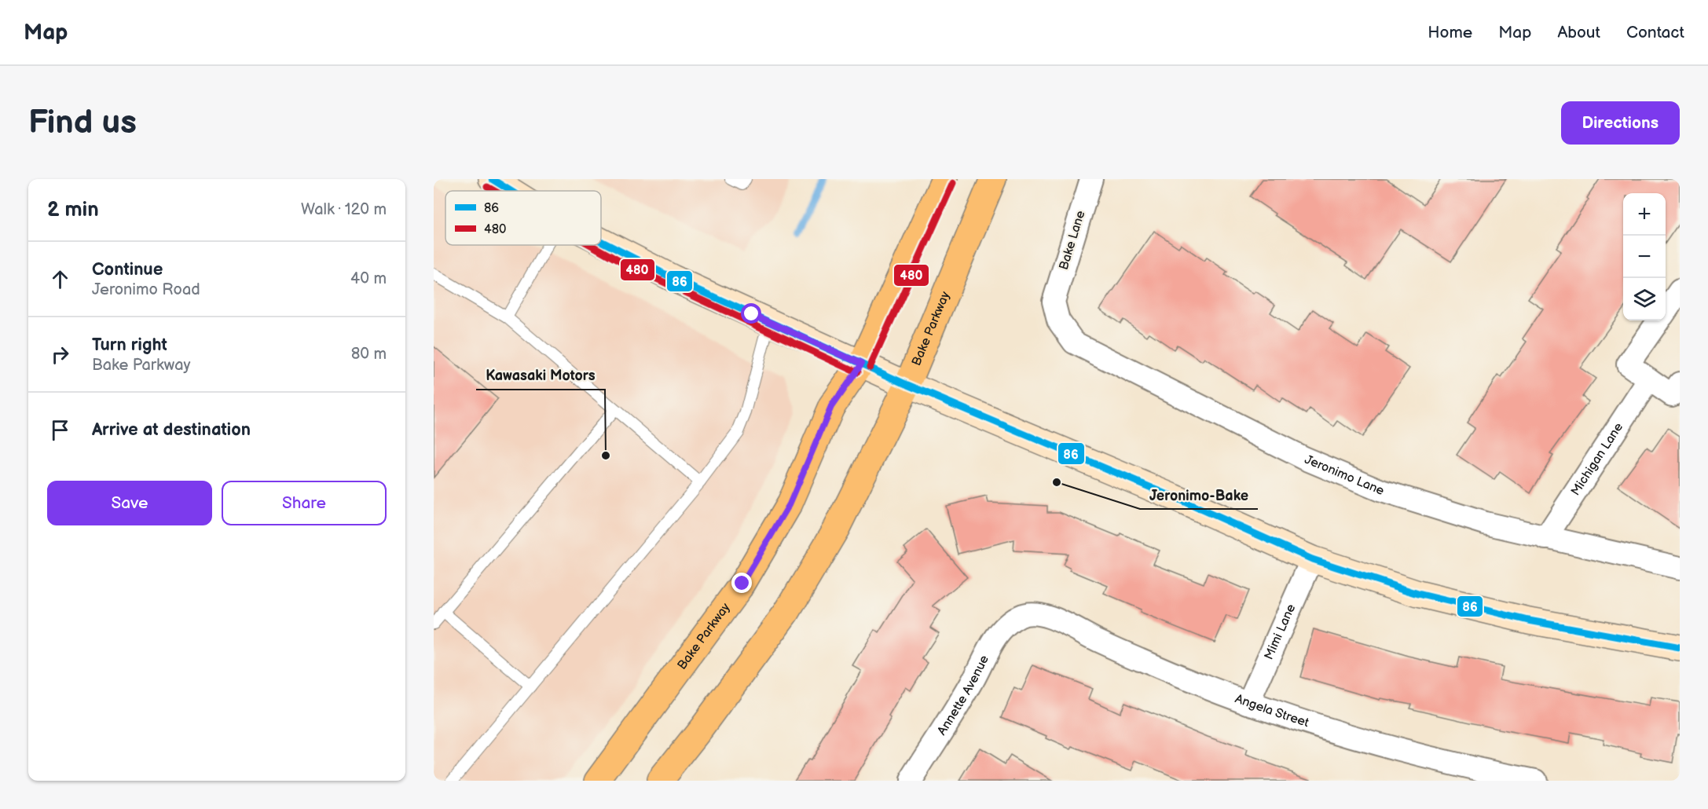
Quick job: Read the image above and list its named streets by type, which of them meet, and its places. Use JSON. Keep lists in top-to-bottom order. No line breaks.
{"streets":{"main road":["Bake Parkway"],"street":["Bake Lane","Michigan Lane","Jeronimo Lane","Mimi Lane","Annette Avenue","Angela Street"]},"crossings":[["Bake Lane","Jeronimo Lane"],["Michigan Lane","Jeronimo Lane"],["Mimi Lane","Angela Street"],["Annette Avenue","Angela Street"]],"places":["Kawasaki Motors","Jeronimo-Bake"],"lines":["transit line 86","transit line 480"],"legend":["86","480"],"page":{"header":"Map","nav":["Home","Map","About","Contact"],"buttons":["Directions",["Save","Share"]],"title":"Find us","heading":["2 min","Walk · 120 m"],"map_buttons":["+","−"],"list":[["Continue","Jeronimo Road","40 m"],["Turn right","Bake Parkway","80 m"],"Arrive at destination"]}}
